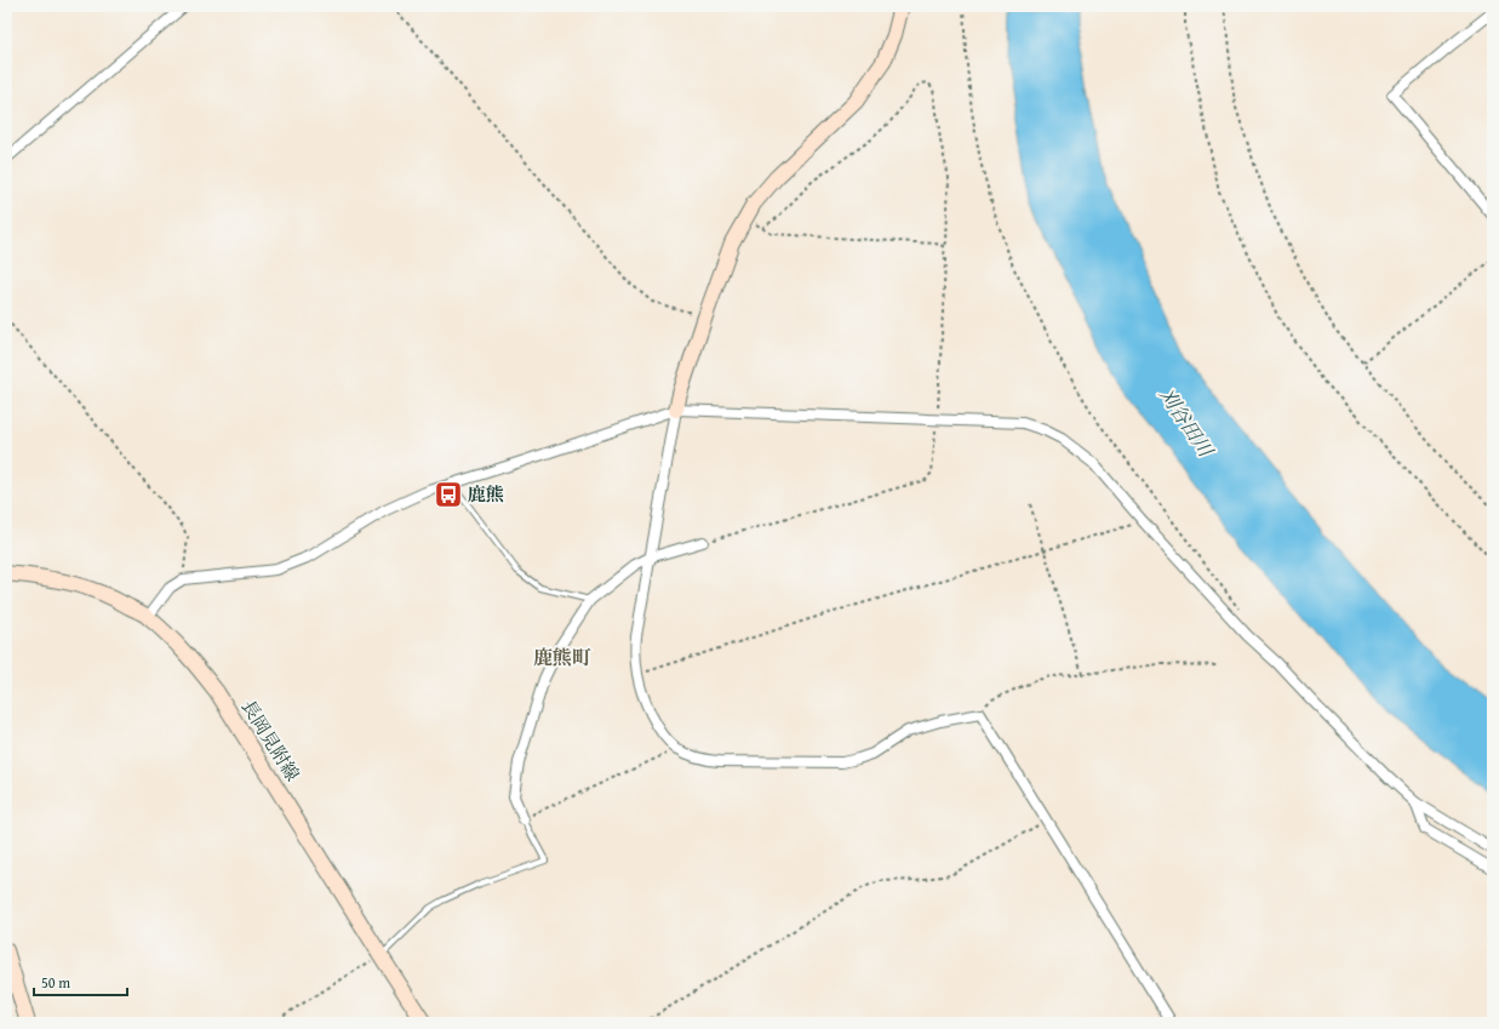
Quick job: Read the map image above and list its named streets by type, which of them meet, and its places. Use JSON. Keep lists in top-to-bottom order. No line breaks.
{"streets":{"main road":["長岡見附線"]},"districts":["鹿熊町"],"water":["刈谷田川"],"places":{"bus stop":["鹿熊"]},"scale_bar":"50 m"}
